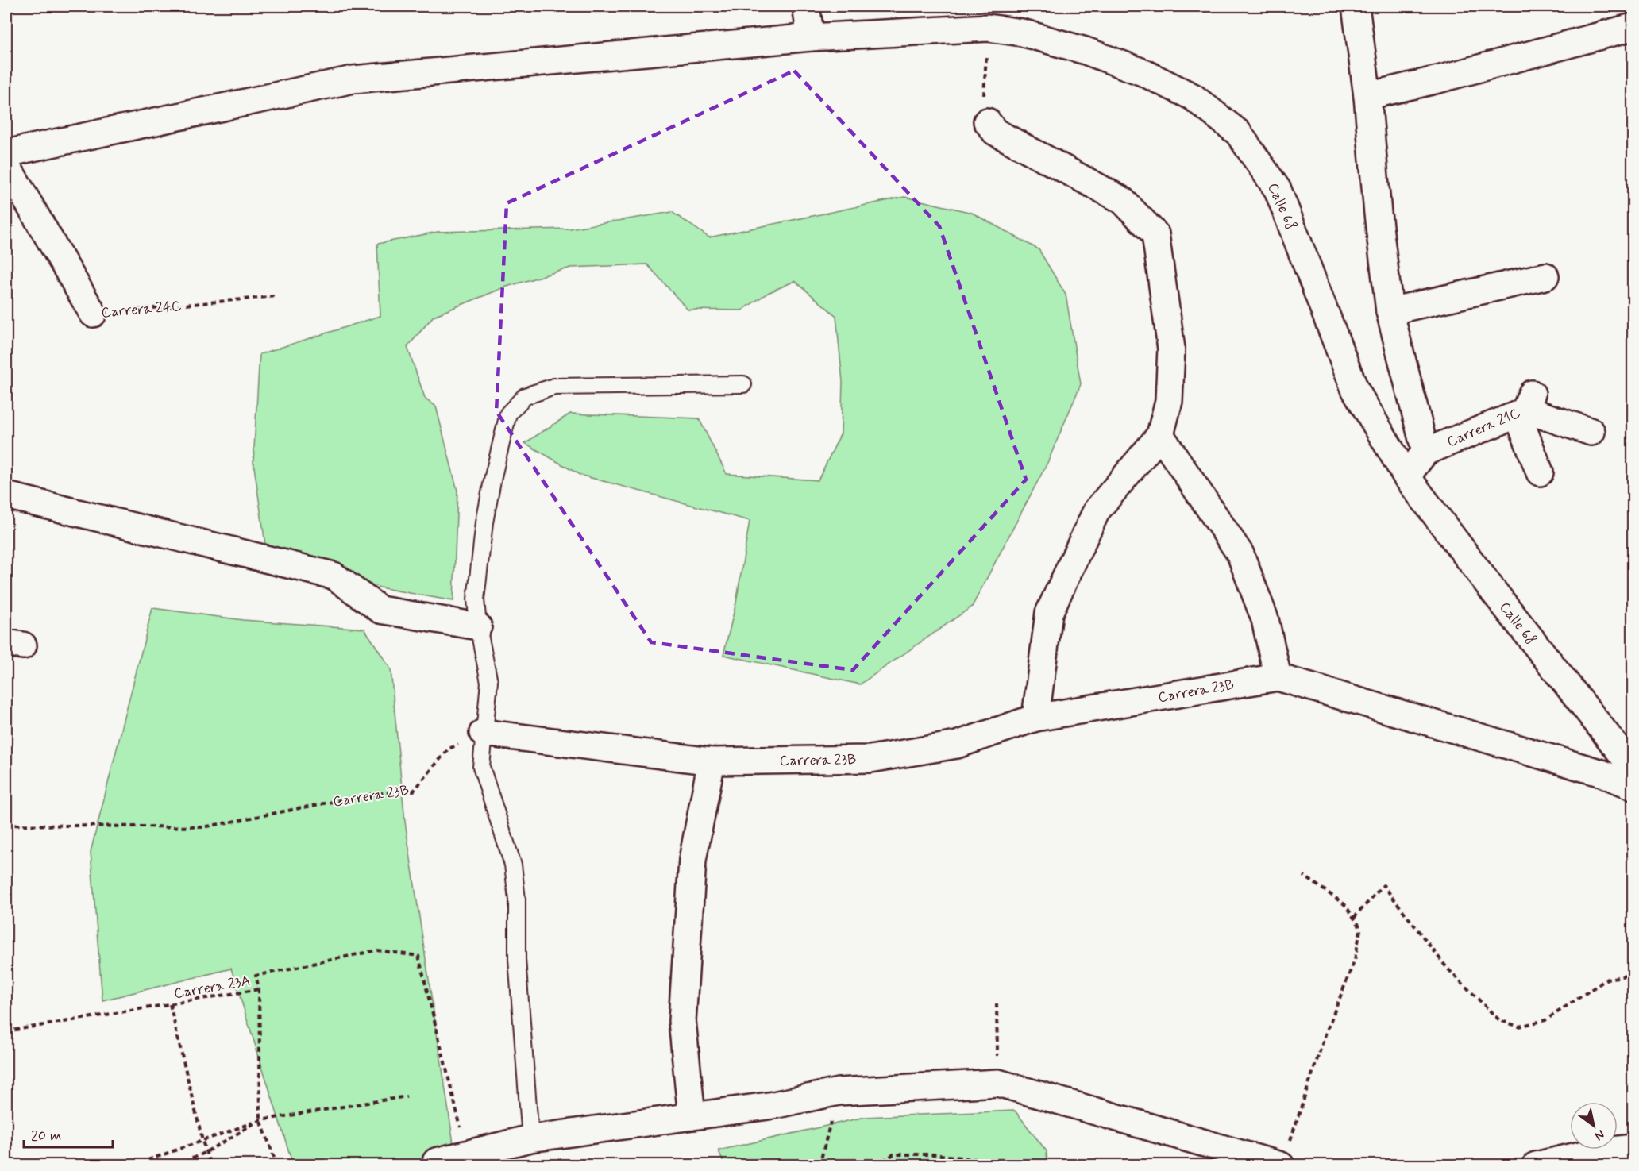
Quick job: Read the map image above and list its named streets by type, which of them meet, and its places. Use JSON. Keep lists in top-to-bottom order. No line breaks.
{"streets":{"street":["Calle 68","Carrera 24C","Carrera 21C","Carrera 23B"],"path":["Carrera 23A"]},"scale_bar":"20 m","north":"bottom right"}
